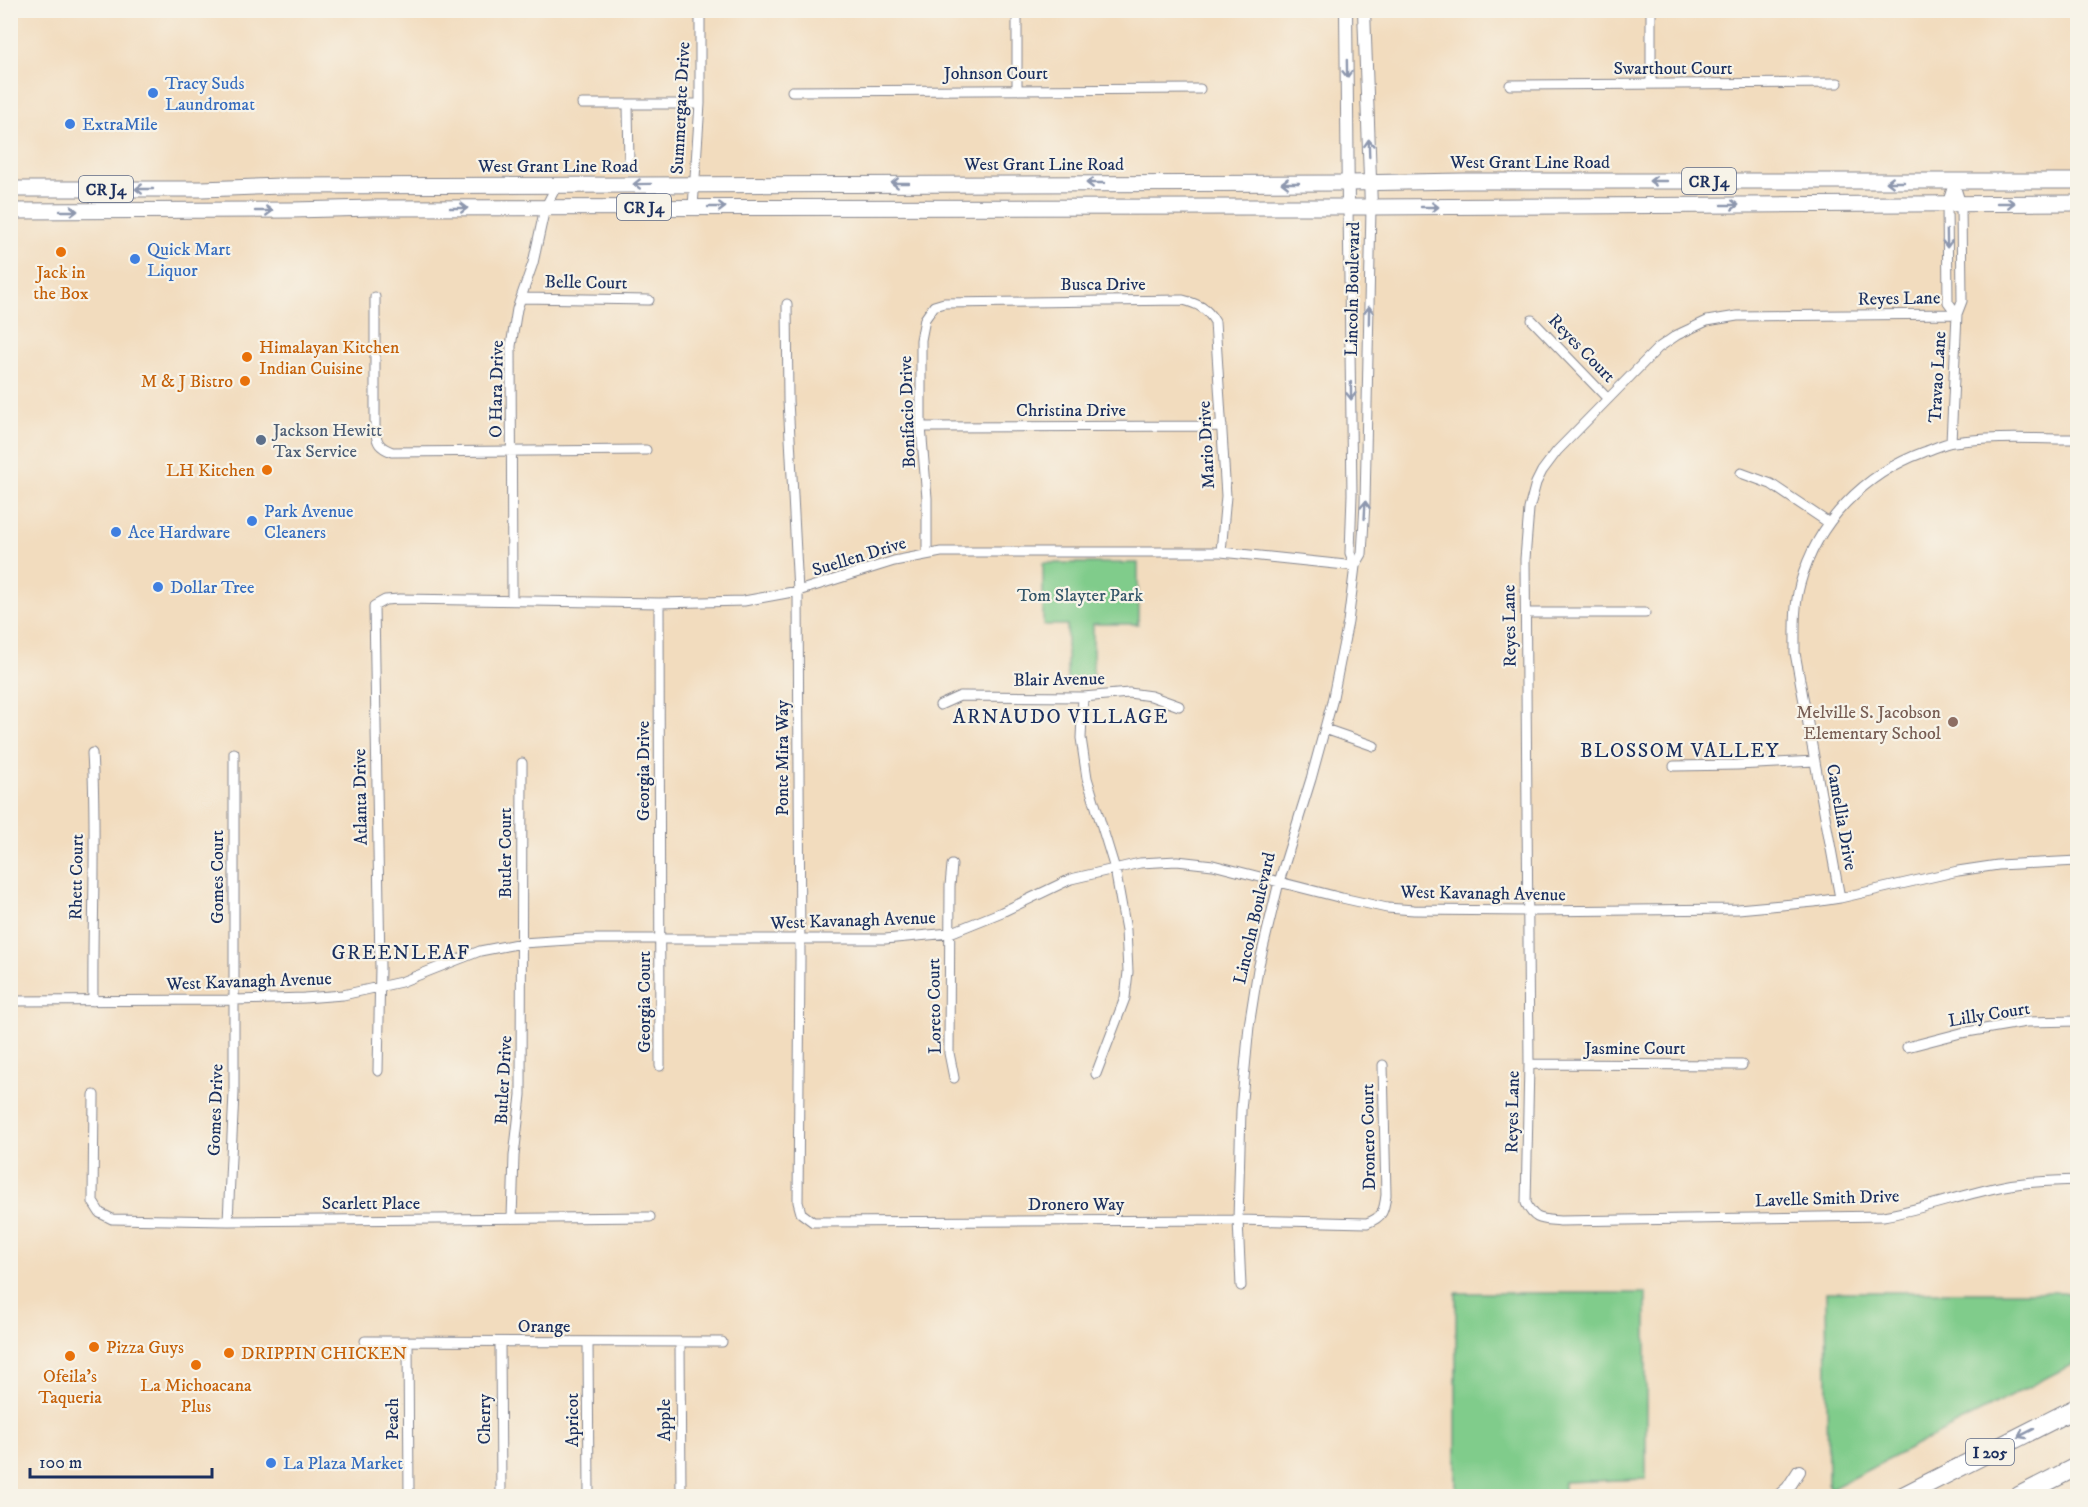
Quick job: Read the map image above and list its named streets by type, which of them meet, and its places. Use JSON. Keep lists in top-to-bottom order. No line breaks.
{"streets":{"highway":["I 205"],"main road":["West Grant Line Road","CR J4"],"street":["Swarthout Court","Johnson Court","Summergate Drive","Belle Court","Busca Drive","Lincoln Boulevard","Reyes Lane","Reyes Court","Travao Lane","O Hara Drive","Christina Drive","Bonifacio Drive","Mario Drive","Suellen Drive","Blair Avenue","Ponte Mira Way","Georgia Drive","Atlanta Drive","Camellia Drive","Butler Court","Rhett Court","Gomes Court","West Kavanagh Avenue","Georgia Court","Loreto Court","Lilly Court","Jasmine Court","Butler Drive","Gomes Drive","Dronero Court","Lavelle Smith Drive","Scarlett Place","Dronero Way","Orange","Peach","Cherry","Apricot","Apple"]},"crossings":[["Summergate Drive","West Grant Line Road"],["Summergate Drive","CR J4"],["West Grant Line Road","Lincoln Boulevard"],["West Grant Line Road","Travao Lane"],["West Grant Line Road","O Hara Drive"],["CR J4","Lincoln Boulevard"],["CR J4","Travao Lane"],["CR J4","O Hara Drive"],["Belle Court","O Hara Drive"],["Busca Drive","Bonifacio Drive"],["Busca Drive","Mario Drive"],["Lincoln Boulevard","Suellen Drive"],["Lincoln Boulevard","West Kavanagh Avenue"],["Lincoln Boulevard","Dronero Way"],["Reyes Lane","Reyes Court"],["Reyes Lane","Travao Lane"],["Reyes Lane","West Kavanagh Avenue"],["Reyes Lane","Jasmine Court"],["Reyes Lane","Lavelle Smith Drive"],["Travao Lane","Camellia Drive"],["O Hara Drive","Suellen Drive"],["Christina Drive","Bonifacio Drive"],["Christina Drive","Mario Drive"],["Bonifacio Drive","Suellen Drive"],["Mario Drive","Suellen Drive"],["Suellen Drive","Ponte Mira Way"],["Suellen Drive","Georgia Drive"],["Suellen Drive","Atlanta Drive"],["Ponte Mira Way","West Kavanagh Avenue"],["Ponte Mira Way","Dronero Way"],["Georgia Drive","West Kavanagh Avenue"],["Georgia Drive","Georgia Court"],["Atlanta Drive","West Kavanagh Avenue"],["Camellia Drive","West Kavanagh Avenue"],["Butler Court","West Kavanagh Avenue"],["Butler Court","Butler Drive"],["Rhett Court","West Kavanagh Avenue"],["Gomes Court","West Kavanagh Avenue"],["Gomes Court","Gomes Drive"],["West Kavanagh Avenue","Georgia Court"],["West Kavanagh Avenue","Loreto Court"],["West Kavanagh Avenue","Butler Drive"],["West Kavanagh Avenue","Gomes Drive"],["Butler Drive","Scarlett Place"],["Gomes Drive","Scarlett Place"],["Dronero Court","Dronero Way"],["Orange","Peach"],["Orange","Cherry"],["Orange","Apricot"],["Orange","Apple"]],"districts":["ARNAUDO VILLAGE","BLOSSOM VALLEY","GREENLEAF"],"parks":["Tom Slayter Park"],"places":["Tracy Suds Laundromat","ExtraMile","Jack in the Box","Quick Mart Liquor","Himalayan Kitchen Indian Cuisine","M & J Bistro","Jackson Hewitt Tax Service","LH Kitchen","Park Avenue Cleaners","Ace Hardware","Dollar Tree","Melville S. Jacobson Elementary School","Pizza Guys","DRIPPIN CHICKEN","Ofeila's Taqueria","La Michoacana Plus","La Plaza Market"],"scale_bar":"100 m"}
